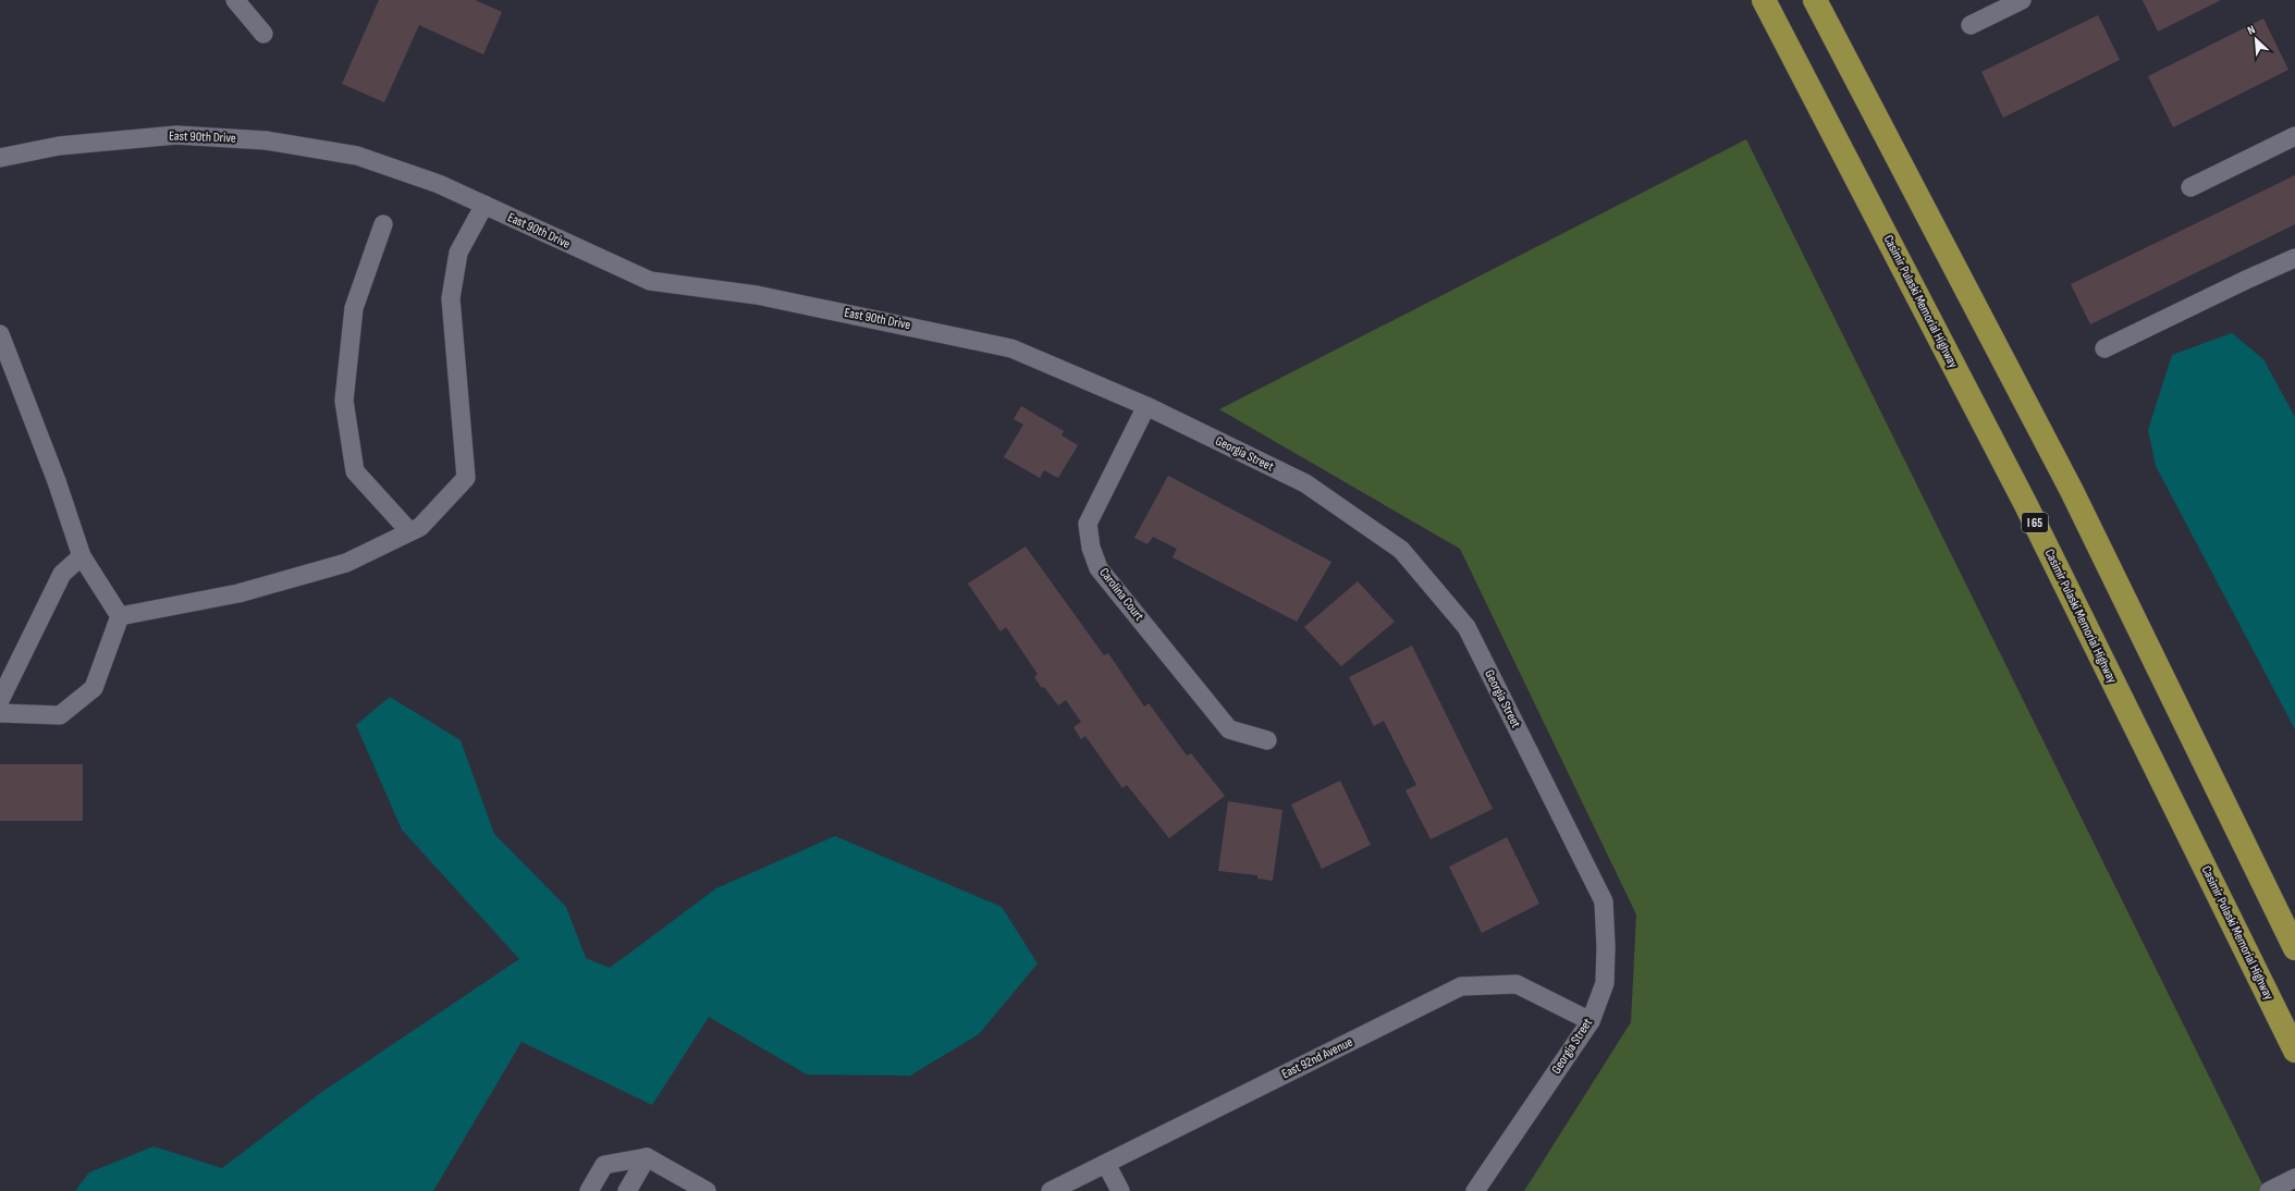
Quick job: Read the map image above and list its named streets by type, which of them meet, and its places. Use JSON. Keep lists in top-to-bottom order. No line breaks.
{"streets":{"highway":["Casimir Pulaski Memorial Highway","I 65"],"street":["East 90th Drive","Georgia Street","Carolina Court","East 92nd Avenue"]},"crossings":[["East 90th Drive","Georgia Street"],["Georgia Street","Carolina Court"],["Georgia Street","East 92nd Avenue"]],"north":"top left"}
